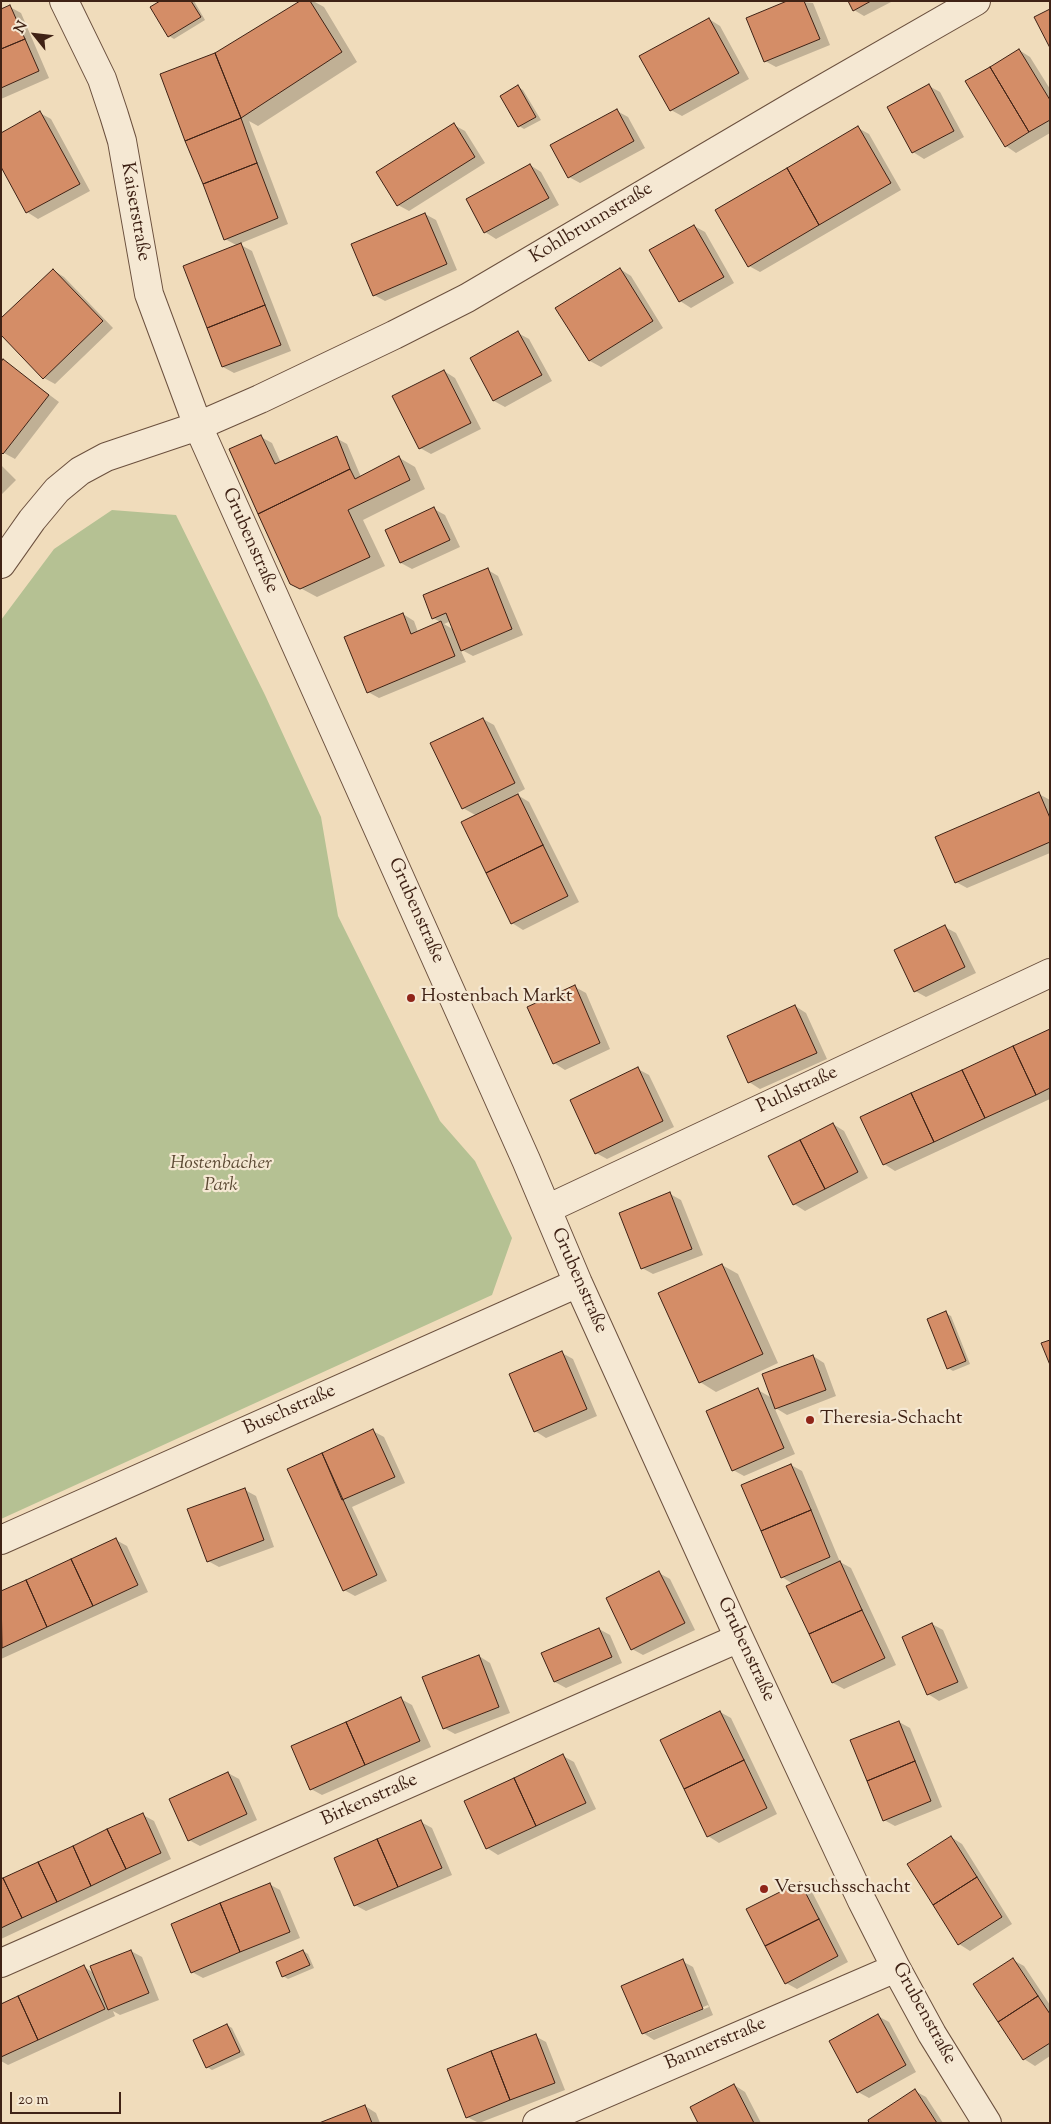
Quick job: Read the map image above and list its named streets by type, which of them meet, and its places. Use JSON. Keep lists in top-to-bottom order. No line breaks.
{"streets":{"street":["Kaiserstraße","Kohlbrunnstraße","Grubenstraße","Puhlstraße","Buschstraße","Birkenstraße","Bannerstraße"]},"crossings":[["Kaiserstraße","Kohlbrunnstraße"],["Kaiserstraße","Grubenstraße"],["Kohlbrunnstraße","Grubenstraße"],["Grubenstraße","Puhlstraße"],["Grubenstraße","Buschstraße"],["Grubenstraße","Birkenstraße"],["Grubenstraße","Bannerstraße"]],"parks":["Hostenbacher Park"],"places":["Hostenbach Markt","Theresia-Schacht","Versuchsschacht"],"scale_bar":"20 m","north":"top left"}
